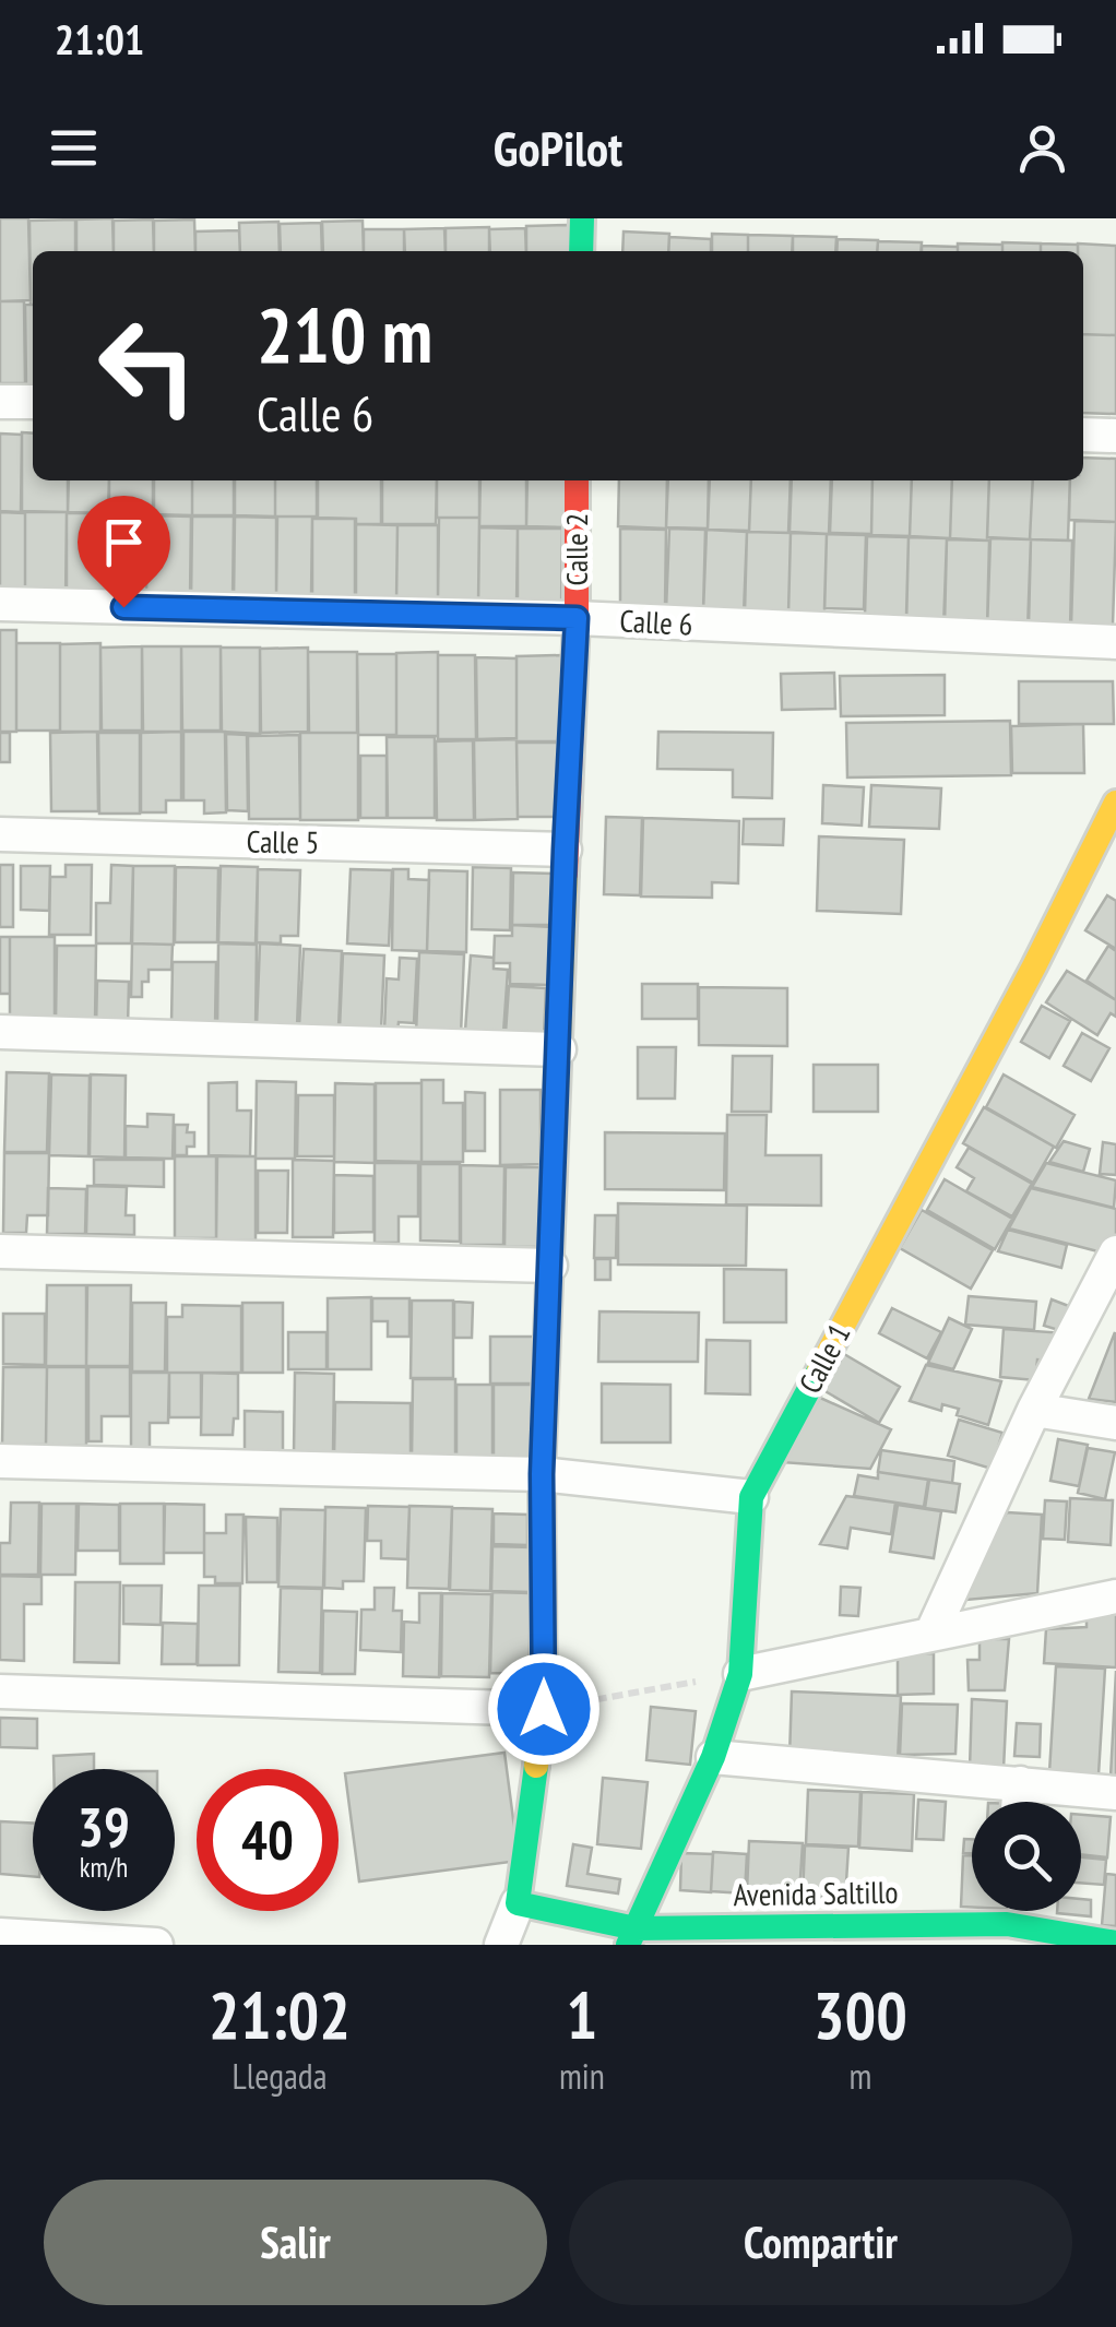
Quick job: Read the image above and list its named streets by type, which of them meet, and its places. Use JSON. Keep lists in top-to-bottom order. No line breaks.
{"streets":{"street":["Calle 2","Calle 6","Calle 5","Calle 1","Avenida Saltillo"]},"crossings":[["Calle 2","Calle 6"],["Calle 2","Calle 5"],["Calle 2","Avenida Saltillo"],["Calle 1","Avenida Saltillo"]],"page":{"status":"21:01","header":"GoPilot","turn":["210 m","Calle 6"],"speed":"39 km/h","limit":"40","eta":["21:02","Llegada","1","min","300","m"],"buttons":["Salir","Compartir"]}}
